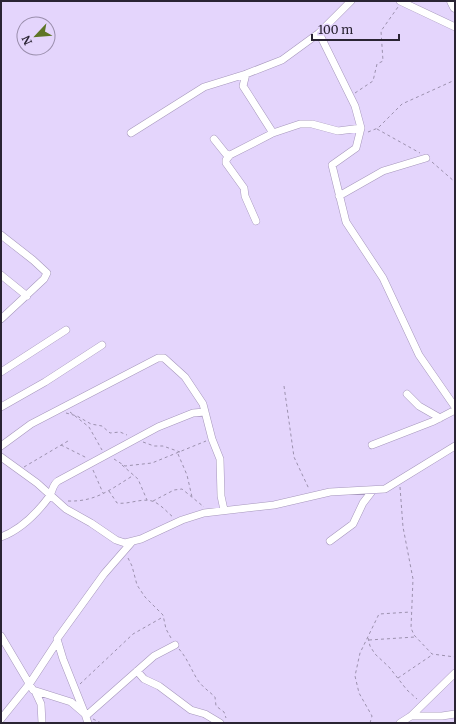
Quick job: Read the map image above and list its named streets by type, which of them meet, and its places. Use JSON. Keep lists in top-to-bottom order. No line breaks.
{"scale_bar":"100 m","north":"bottom left"}
